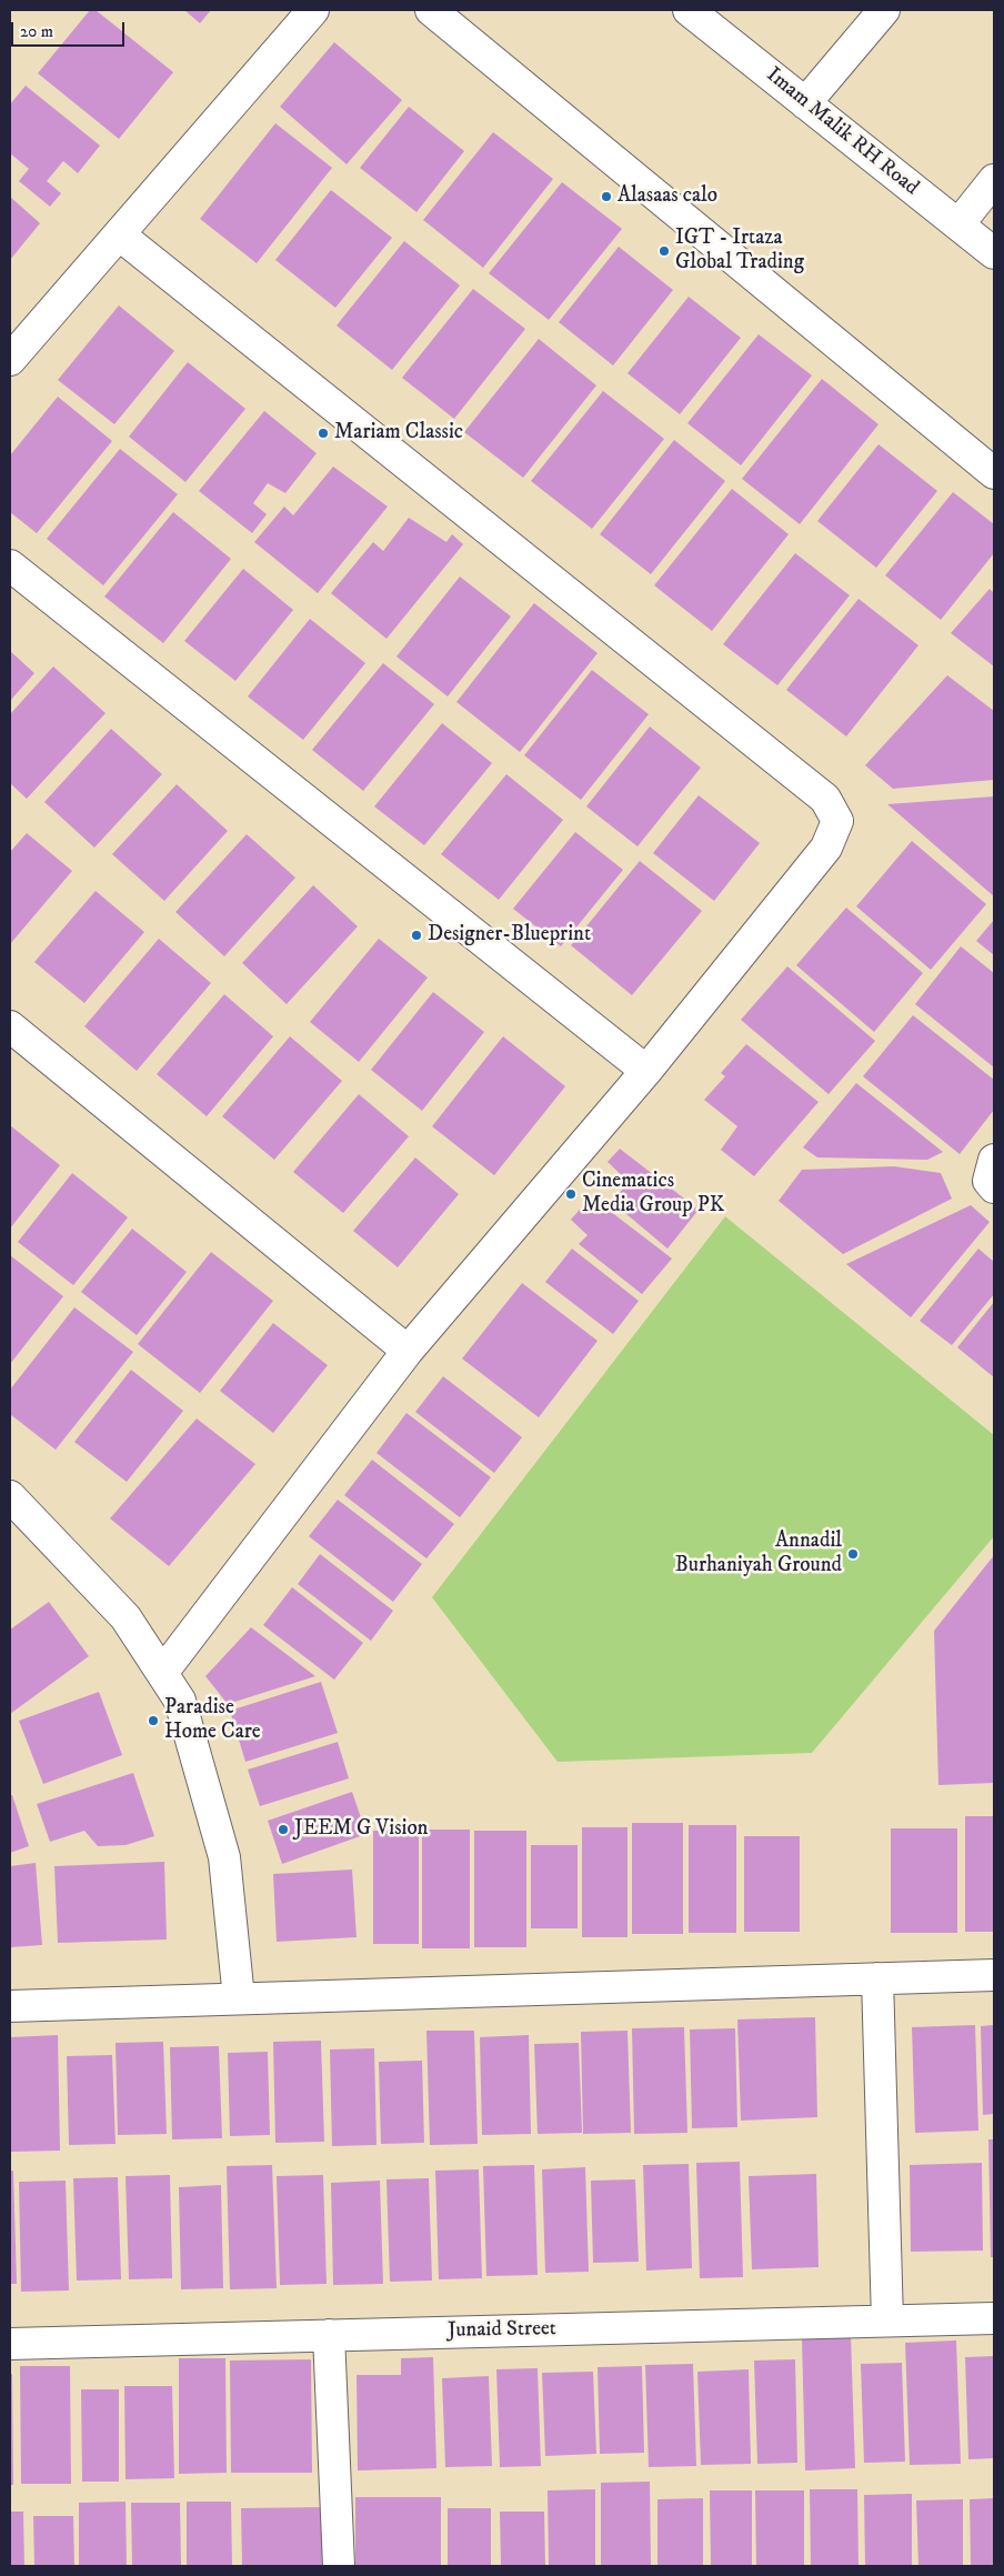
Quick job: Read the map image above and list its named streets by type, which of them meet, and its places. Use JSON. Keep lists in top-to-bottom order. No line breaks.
{"streets":{"street":["Imam Malik RH Road","Junaid Street"]},"places":["Alasaas calo","IGT - Irtaza Global Trading","Mariam Classic","Designer-Blueprint","Cinematics Media Group PK","Annadil Burhaniyah Ground","Paradise Home Care","JEEM G Vision"],"scale_bar":"20 m"}
